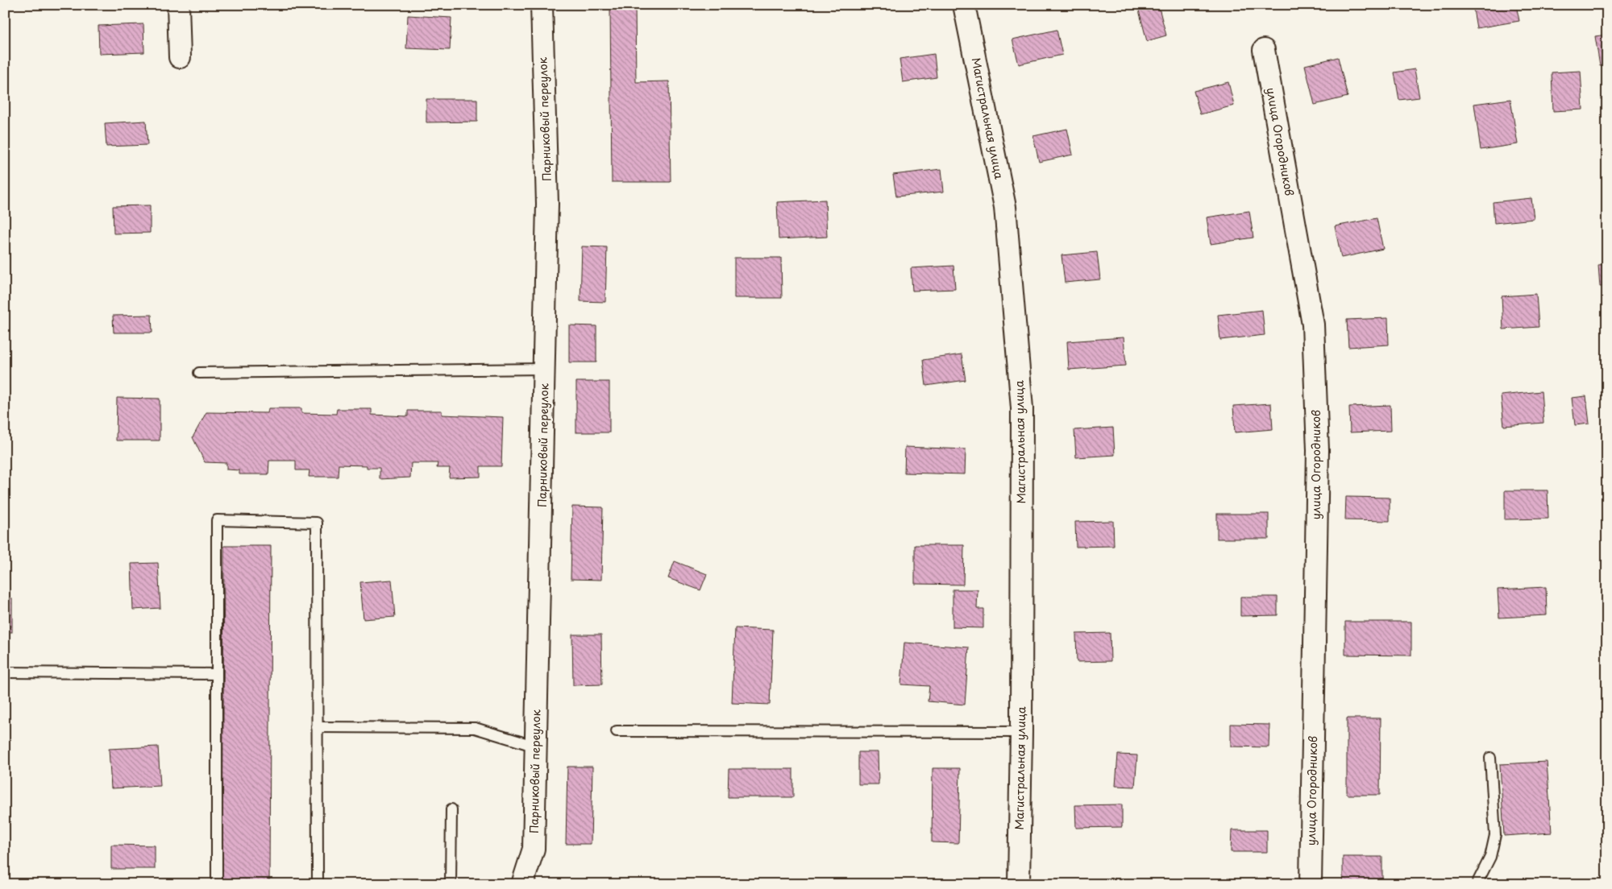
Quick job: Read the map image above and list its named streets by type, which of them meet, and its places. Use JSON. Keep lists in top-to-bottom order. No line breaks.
{"streets":{"street":["Магистральная улица","Парниковый переулок","улица Огородников"]}}
